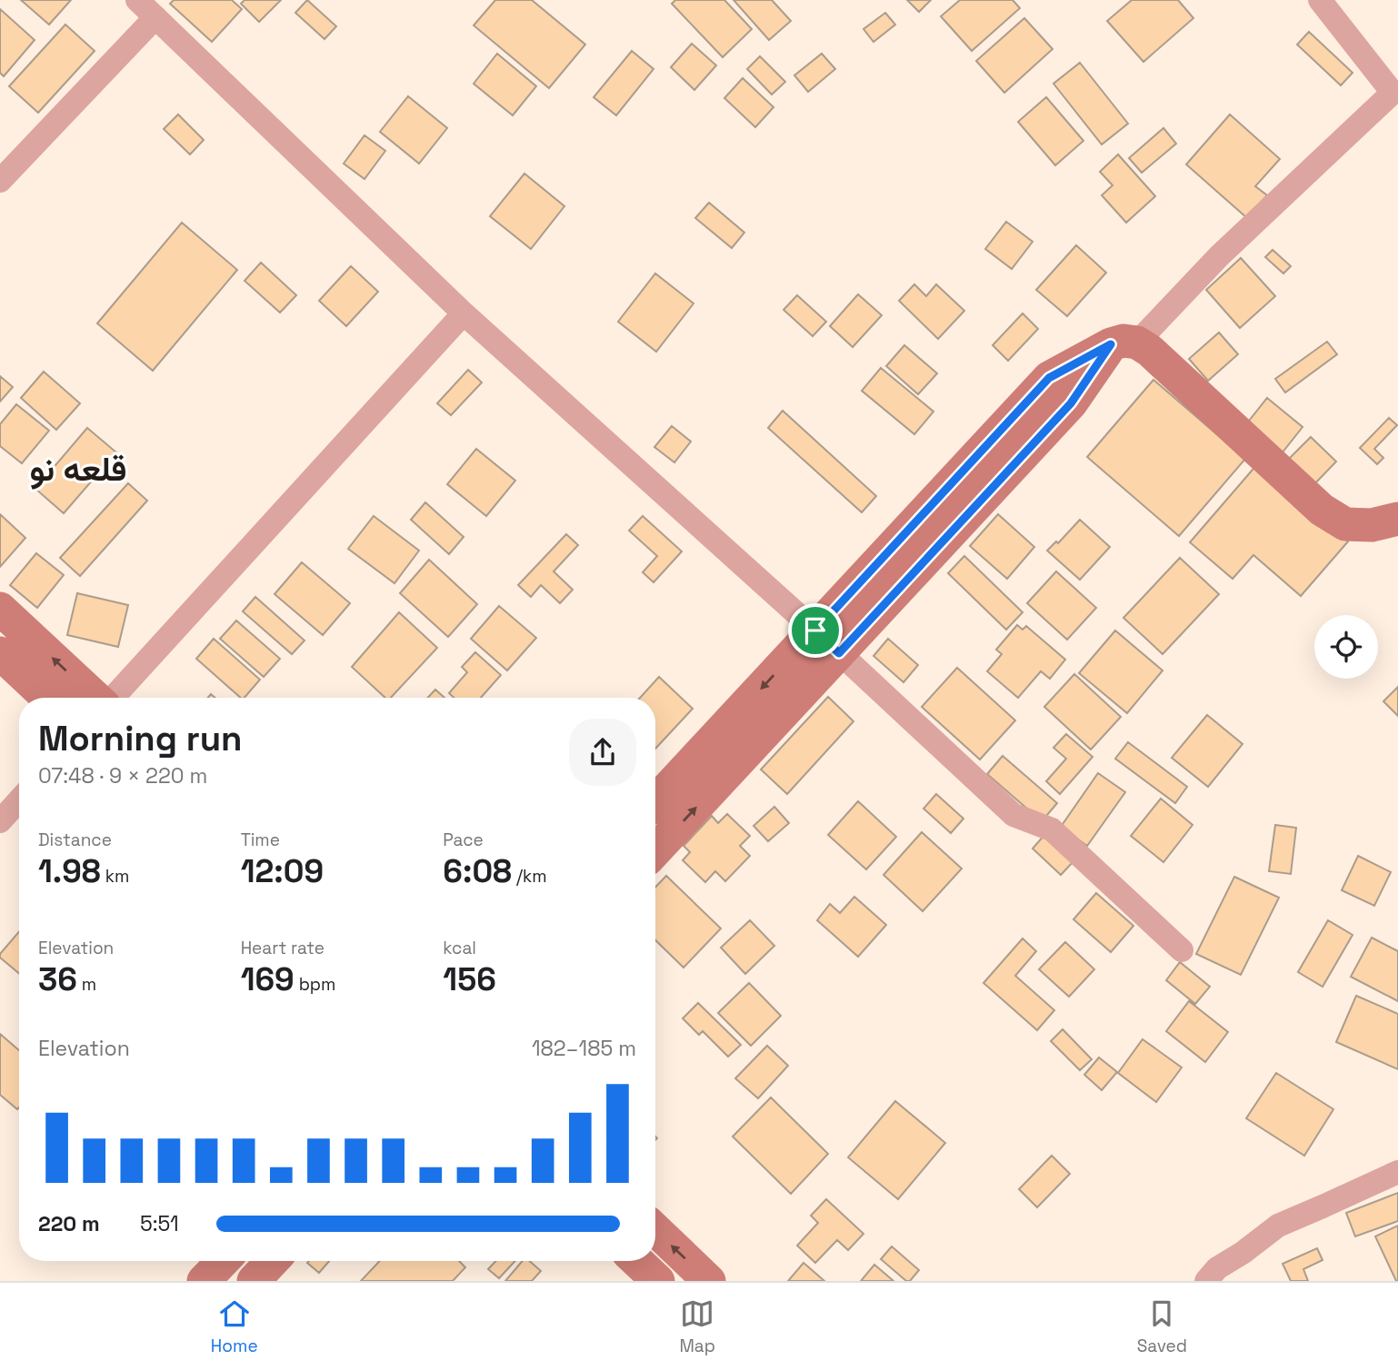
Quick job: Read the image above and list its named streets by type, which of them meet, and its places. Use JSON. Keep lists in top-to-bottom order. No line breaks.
{"districts":["قلعه نو"],"page":{"heading":["Morning run","07:48 · 9 × 220 m"],"stats":[["Distance","1.98 km"],["Time","12:09"],["Pace","6:08 /km"],["Elevation","36 m"],["Heart rate","169 bpm"],["kcal","156"]],"chart":["Elevation","182–185 m"],"list":[{"name":"220 m","note":"5:51"}],"tabs":["Home","Map","Saved"]}}
